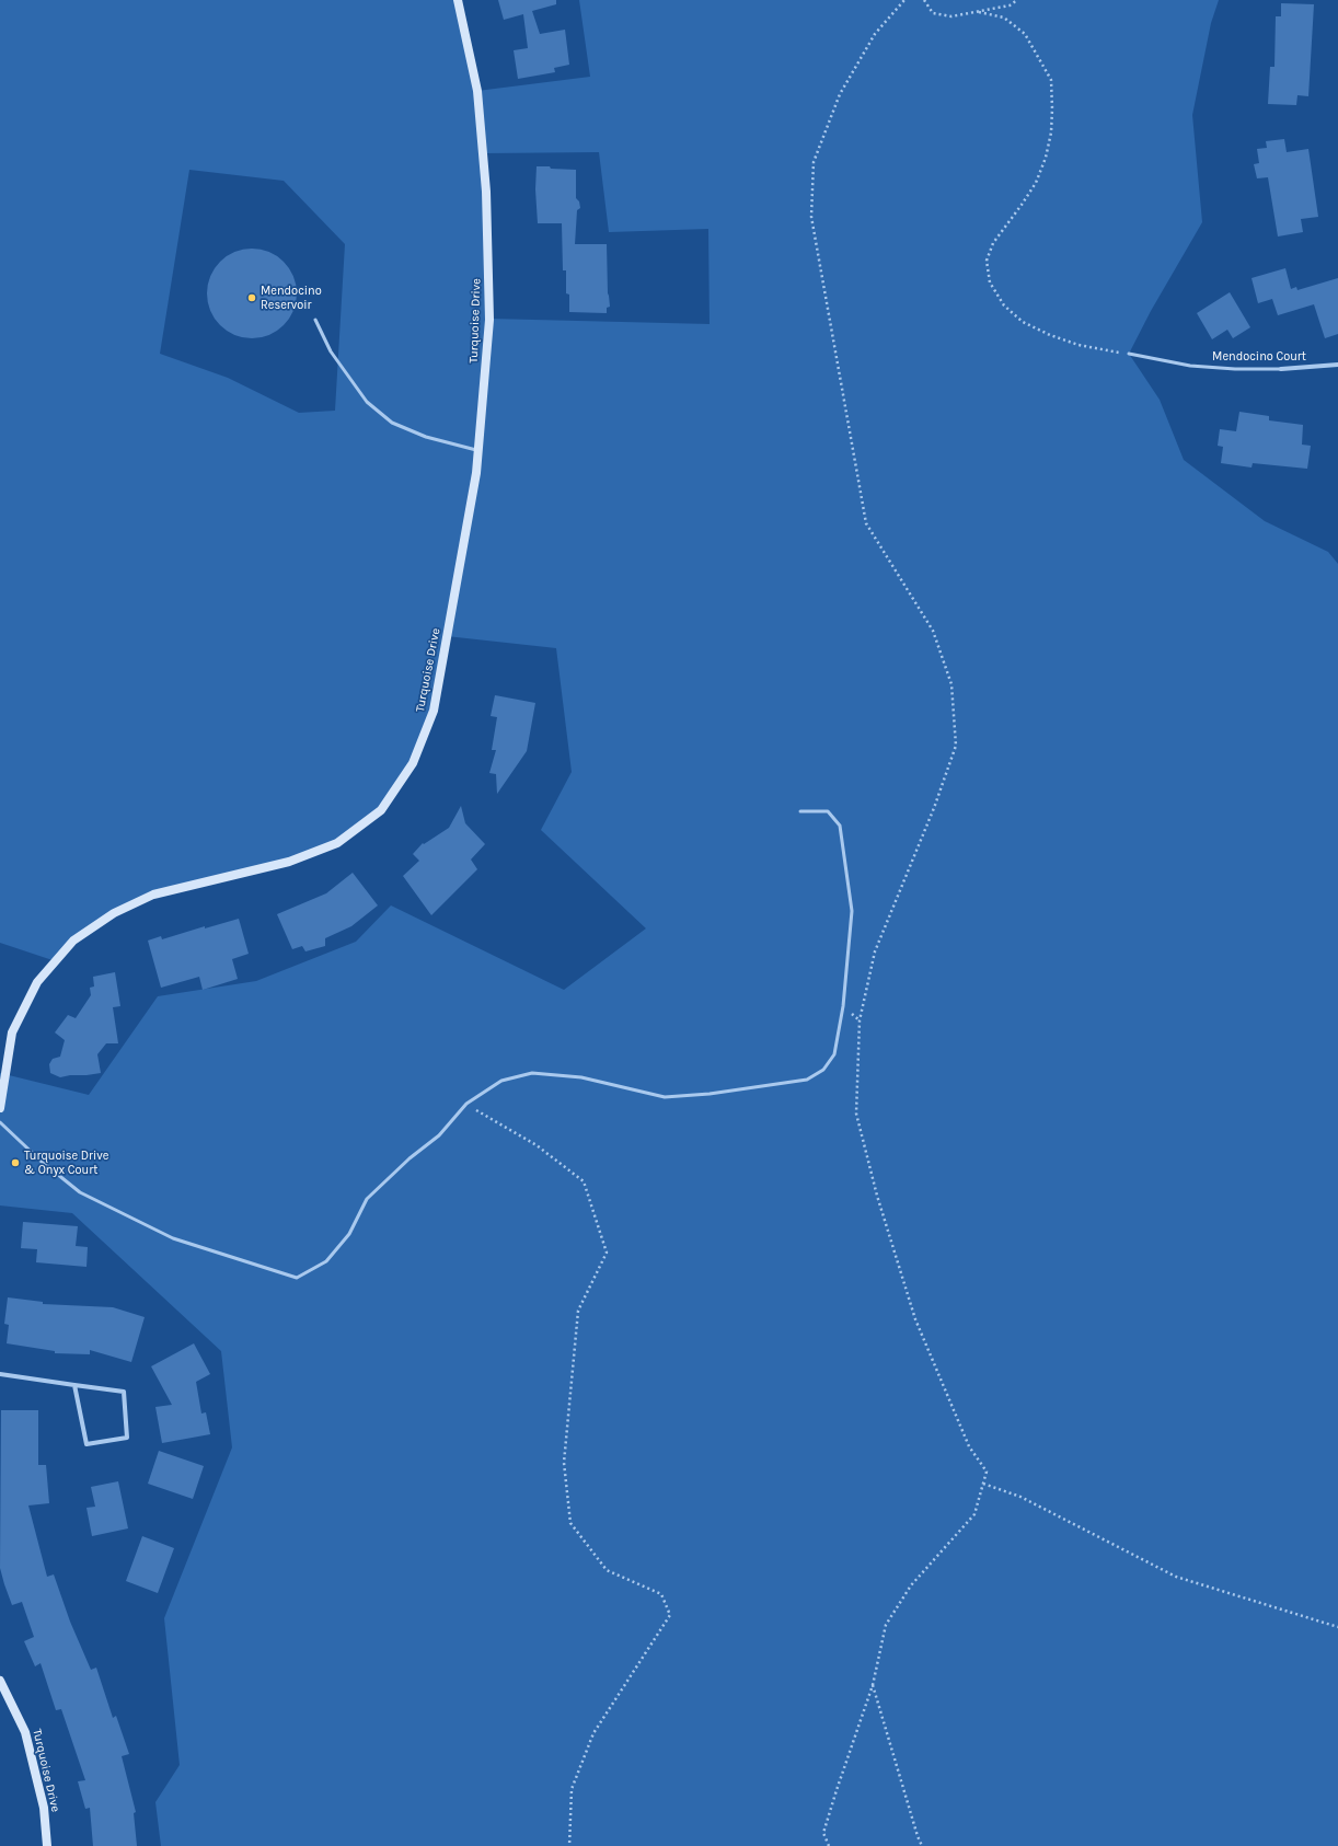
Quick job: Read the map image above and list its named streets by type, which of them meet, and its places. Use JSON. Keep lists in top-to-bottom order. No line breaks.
{"streets":{"street":["Turquoise Drive","Mendocino Court"]},"places":["Mendocino Reservoir","Turquoise Drive & Onyx Court"]}
